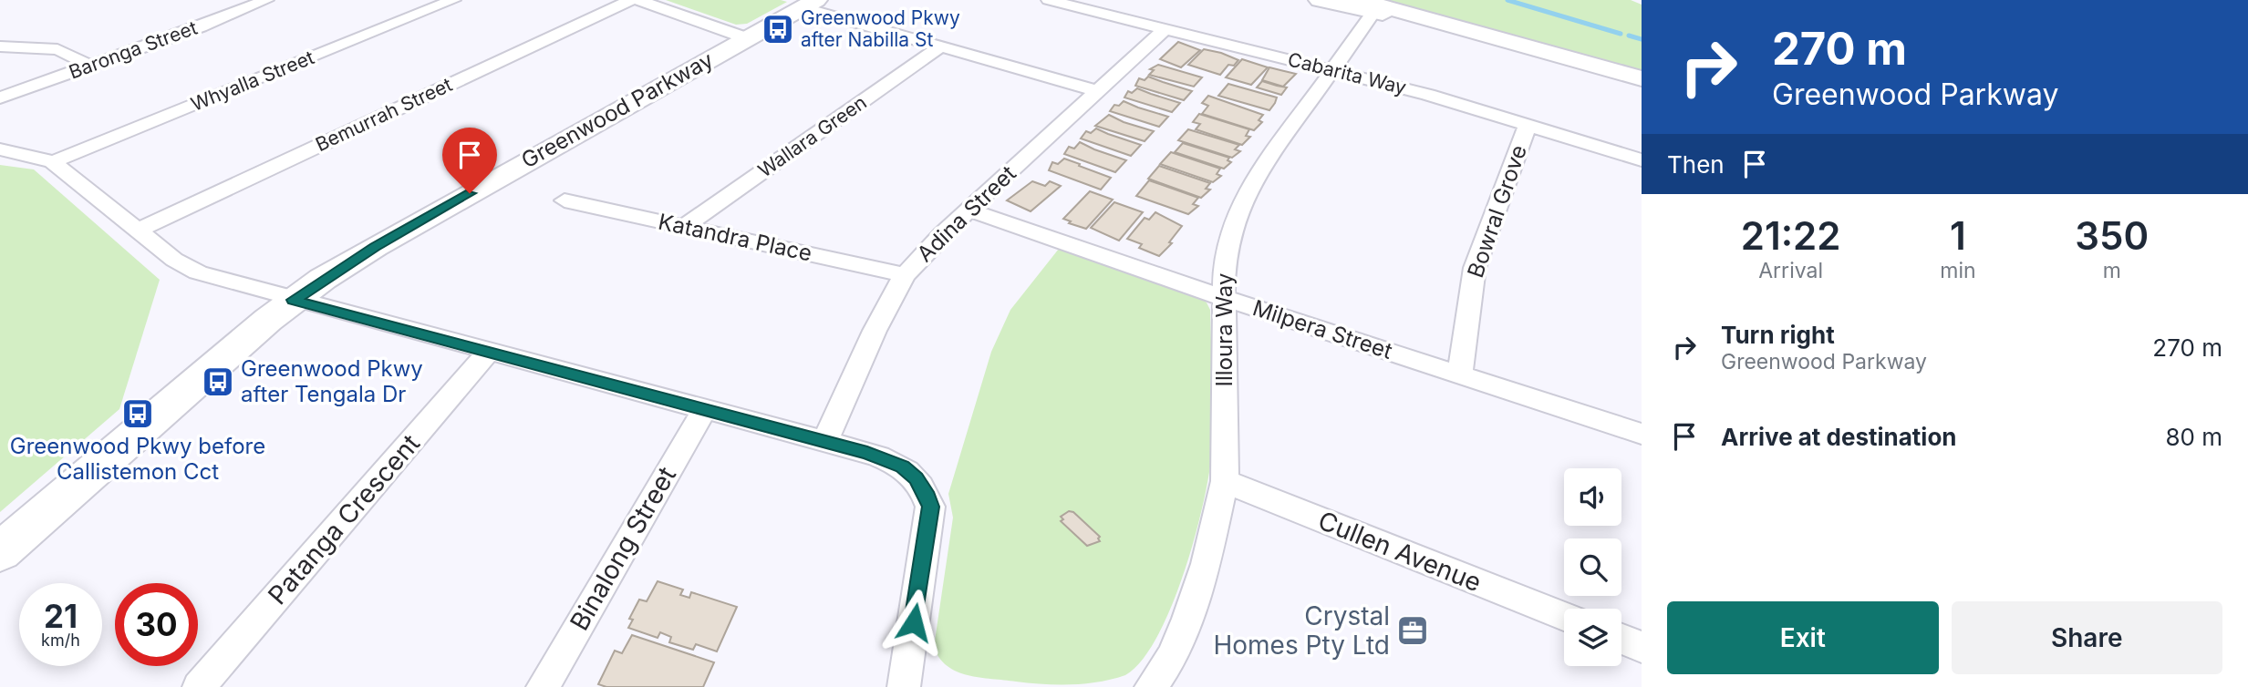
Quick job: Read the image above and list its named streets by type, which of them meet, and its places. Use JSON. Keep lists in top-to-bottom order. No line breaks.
{"streets":{"street":["Baronga Street","Cabarita Way","Whyalla Street","Greenwood Parkway","Bemurrah Street","Wallara Green","Bowral Grove","Adina Street","Katandra Place","Illoura Way","Milpera Street","Patanga Crescent","Binalong Street","Cullen Avenue"]},"crossings":[["Cabarita Way","Bowral Grove"],["Cabarita Way","Adina Street"],["Cabarita Way","Illoura Way"],["Wallara Green","Katandra Place"],["Bowral Grove","Milpera Street"],["Adina Street","Katandra Place"],["Adina Street","Milpera Street"],["Illoura Way","Milpera Street"],["Illoura Way","Cullen Avenue"]],"places":{"bus stop":["Greenwood Pkwy after Nabilla St","Greenwood Pkwy after Tengala Dr","Greenwood Pkwy before Callistemon Cct"],"office":["Crystal Homes Pty Ltd"]},"page":{"turn":["270 m","Greenwood Parkway"],"then":"Then","eta":["21:22","Arrival","1","min","350","m"],"list":[{"name":"Turn right","note":"Greenwood Parkway","value":"270 m"},{"name":"Arrive at destination","value":"80 m"}],"speed":"21 km/h","limit":"30","buttons":["Exit","Share"]}}
